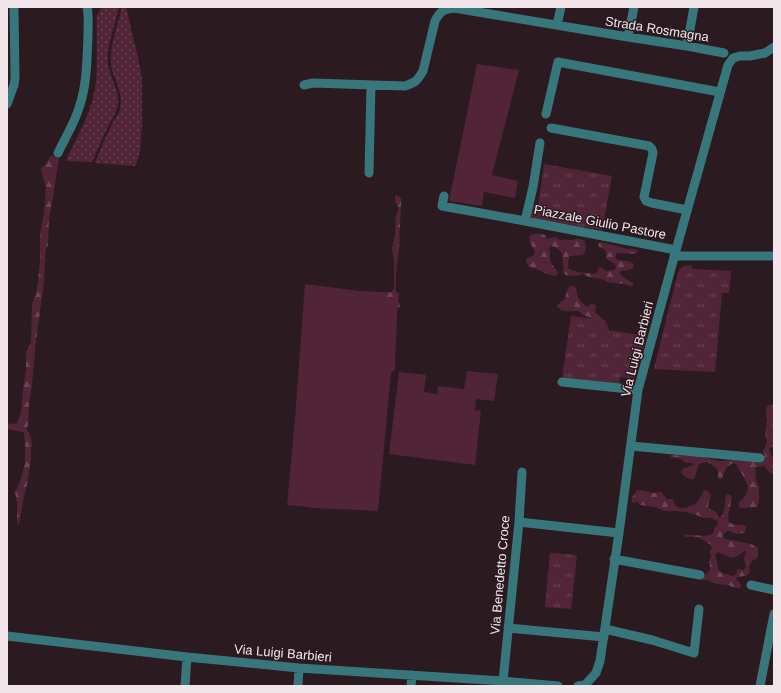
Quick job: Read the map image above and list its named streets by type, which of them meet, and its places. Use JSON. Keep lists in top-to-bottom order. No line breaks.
{"streets":{"street":["Strada Rosmagna","Piazzale Giulio Pastore","Via Luigi Barbieri","Via Benedetto Croce"]},"crossings":[["Strada Rosmagna","Via Luigi Barbieri"],["Piazzale Giulio Pastore","Via Luigi Barbieri"],["Via Luigi Barbieri","Via Benedetto Croce"]]}
